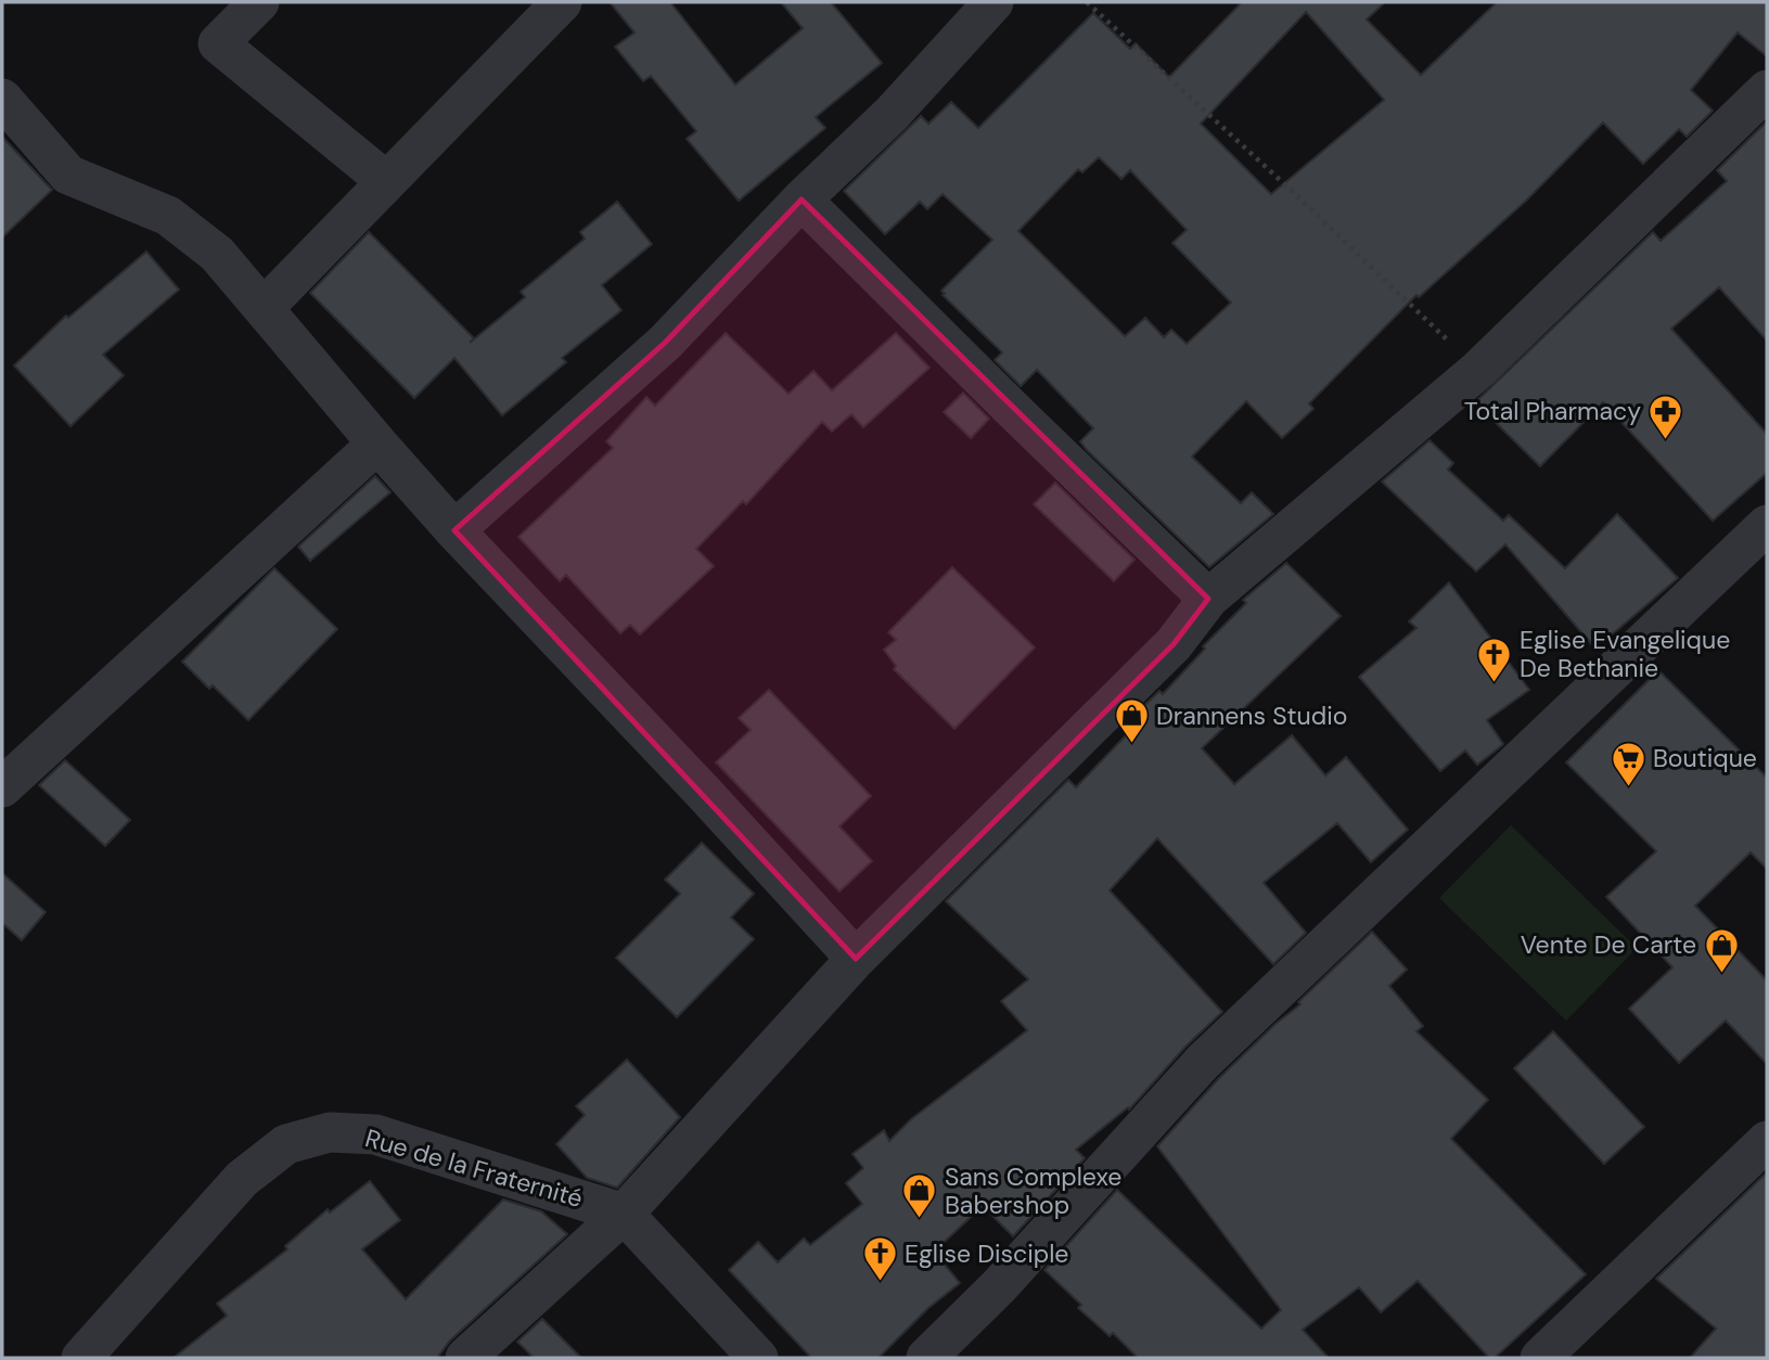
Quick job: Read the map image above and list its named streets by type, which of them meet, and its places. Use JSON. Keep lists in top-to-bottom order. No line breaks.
{"streets":{"street":["Rue de la Fraternité"]},"places":{"pharmacy":["Total Pharmacy"],"church":["Eglise Evangelique De Bethanie","Eglise Disciple"],"shop":["Drannens Studio","Vente De Carte","Sans Complexe Babershop"],"supermarket":["Boutique"]}}
